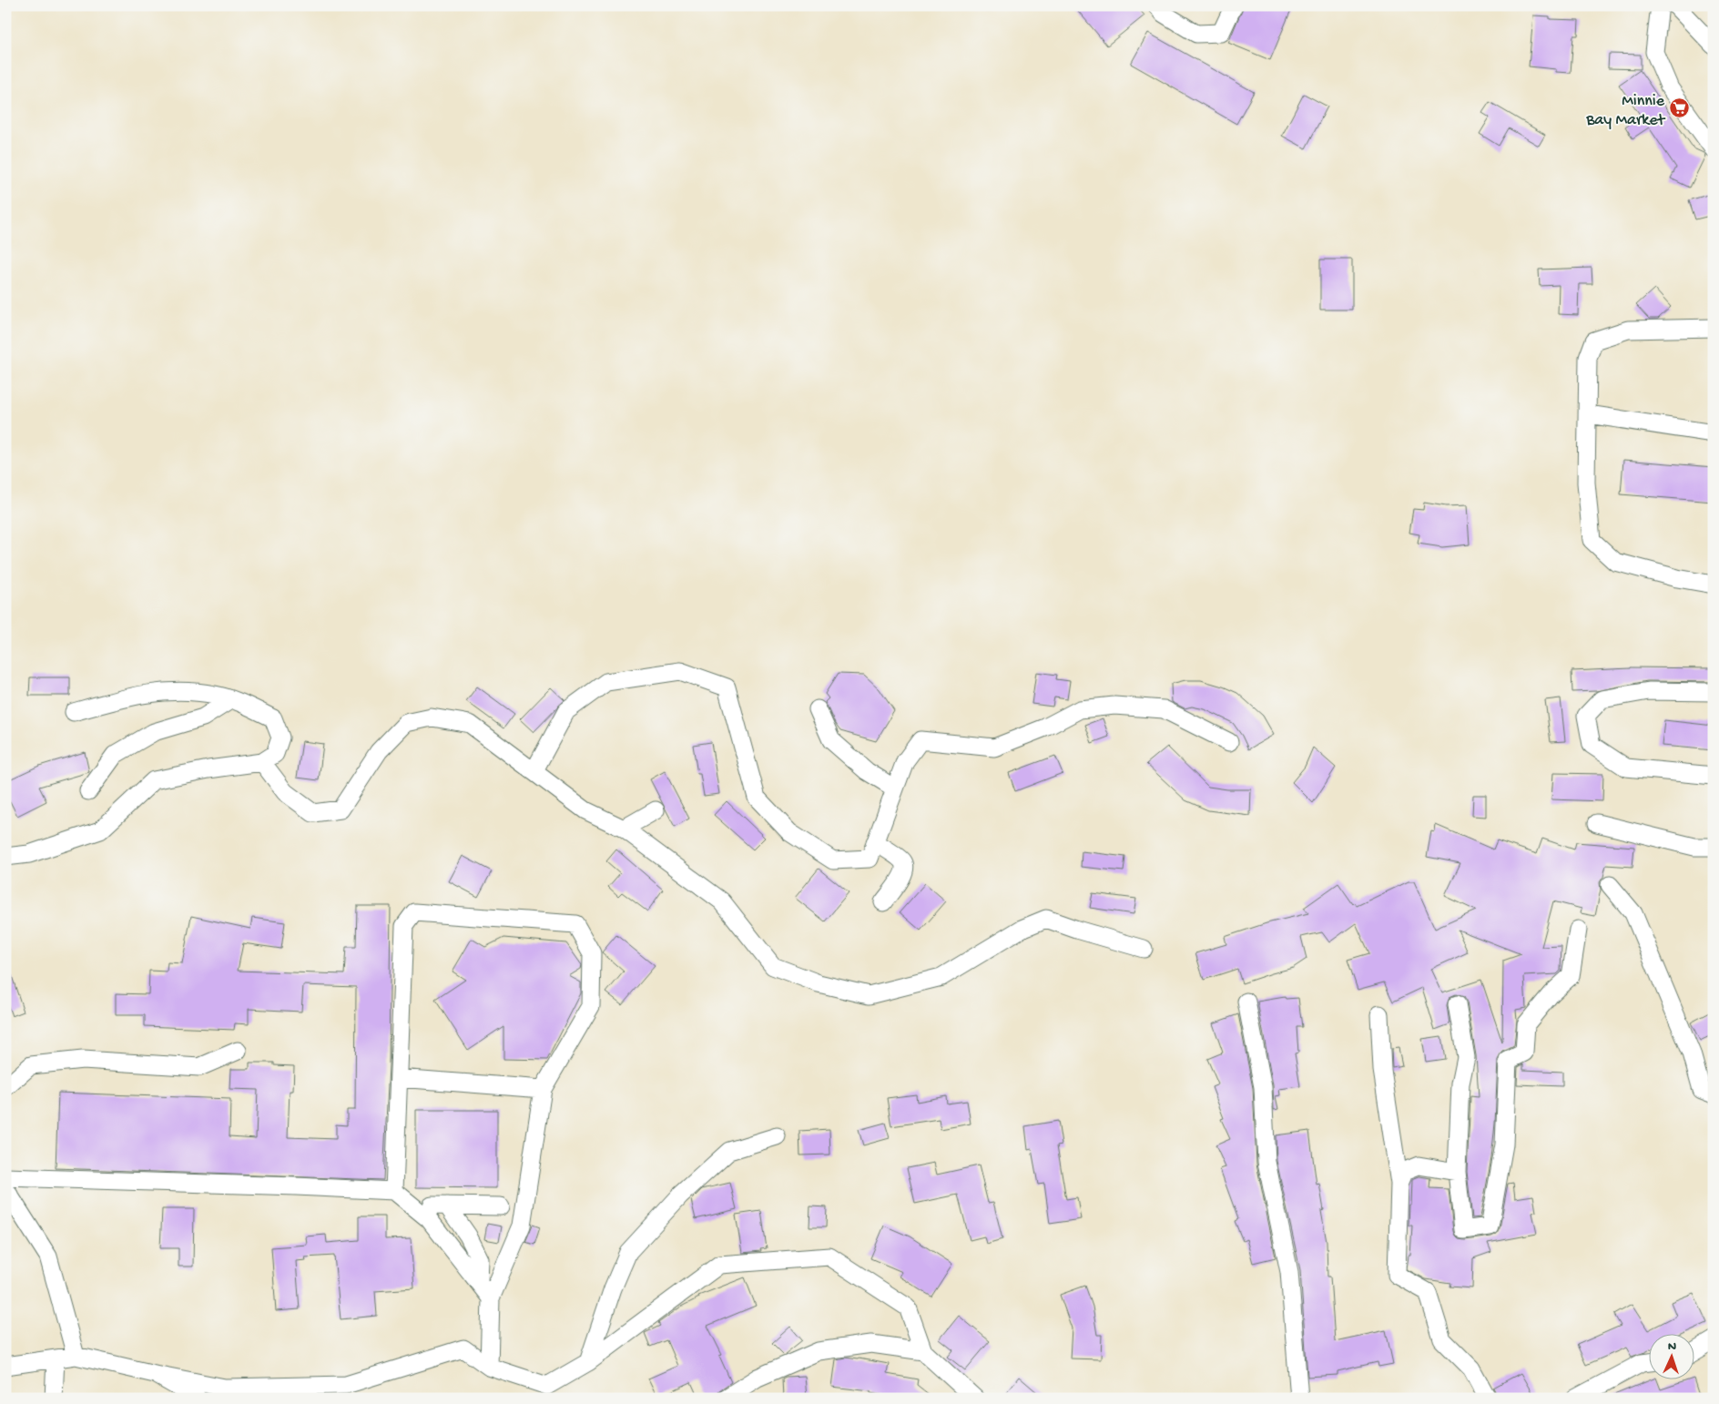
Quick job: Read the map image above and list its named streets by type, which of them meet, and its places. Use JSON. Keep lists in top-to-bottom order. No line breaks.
{"places":{"supermarket":["Minnie Bay Market"]},"north":"top"}
